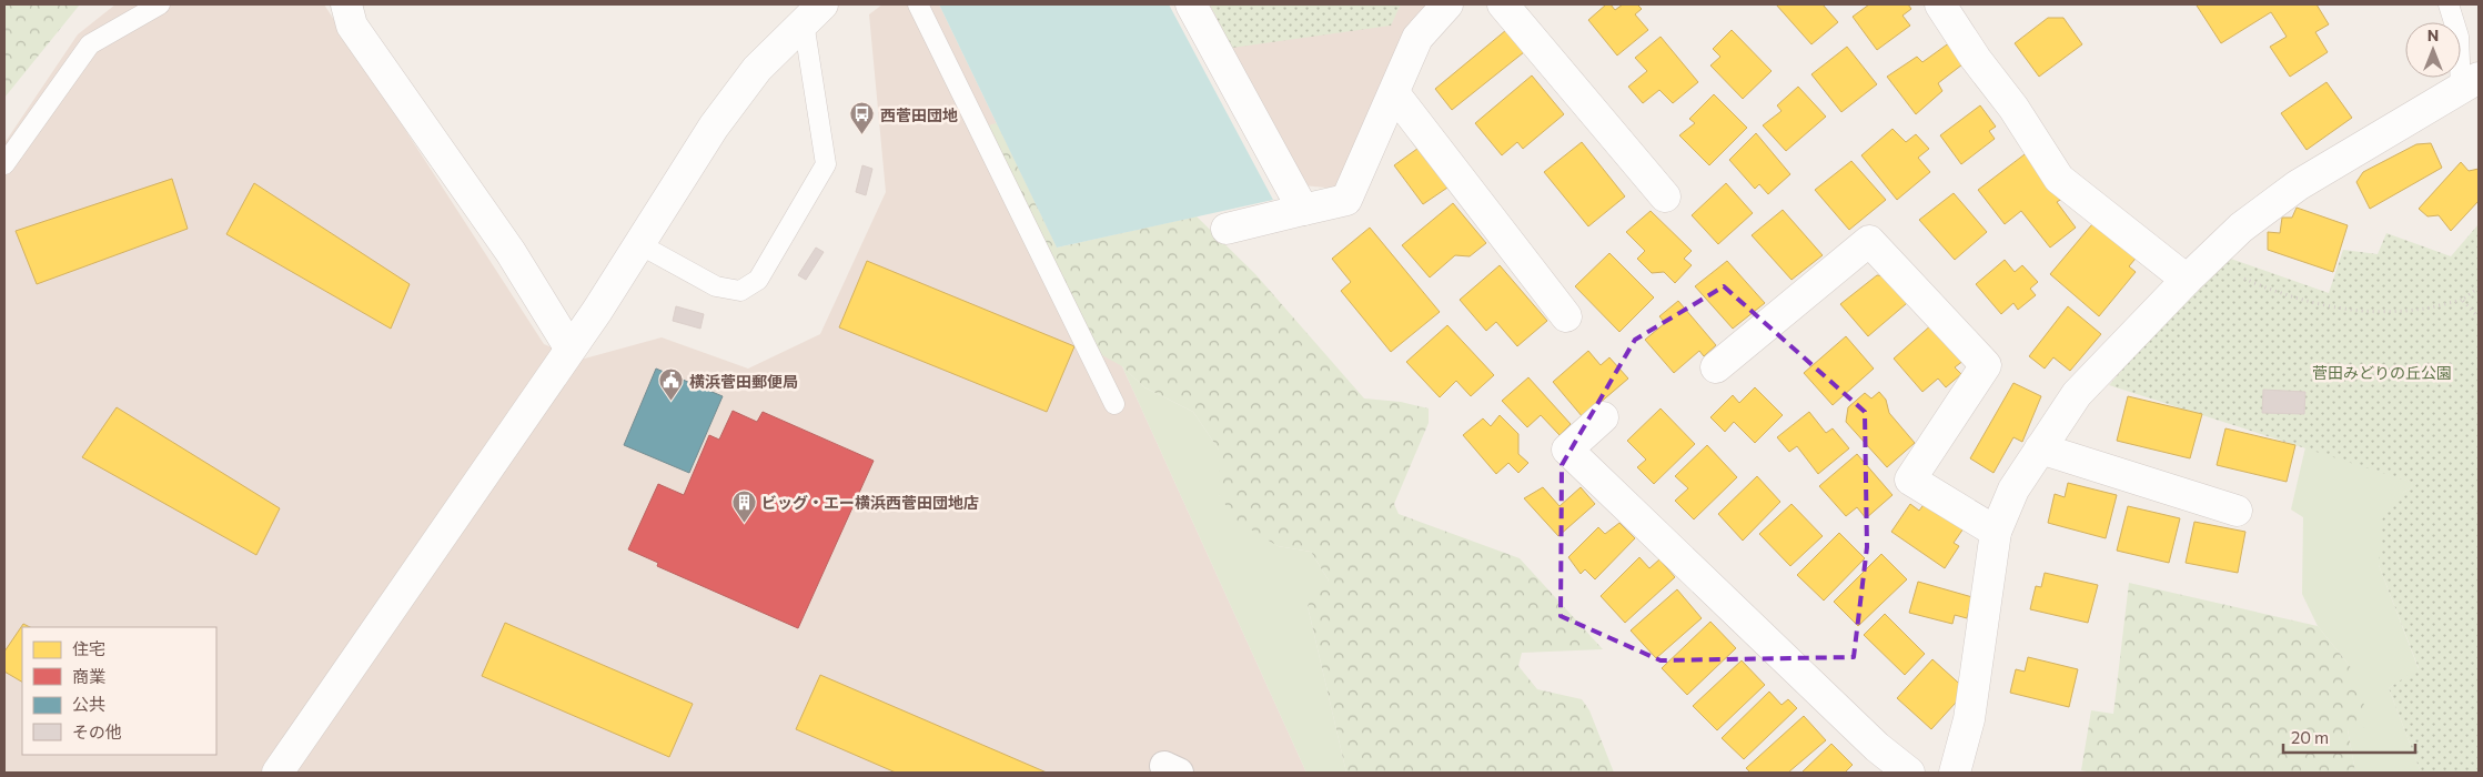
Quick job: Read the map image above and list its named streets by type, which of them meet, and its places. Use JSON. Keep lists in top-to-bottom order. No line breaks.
{"parks":["菅田みどりの丘公園"],"places":{"bus stop":["西菅田団地"],"public building":["横浜菅田郵便局"],"building":["ビッグ・エー横浜西菅田団地店"]},"legend":["住宅","商業","公共","その他"],"scale_bar":"20 m","north":"top"}
